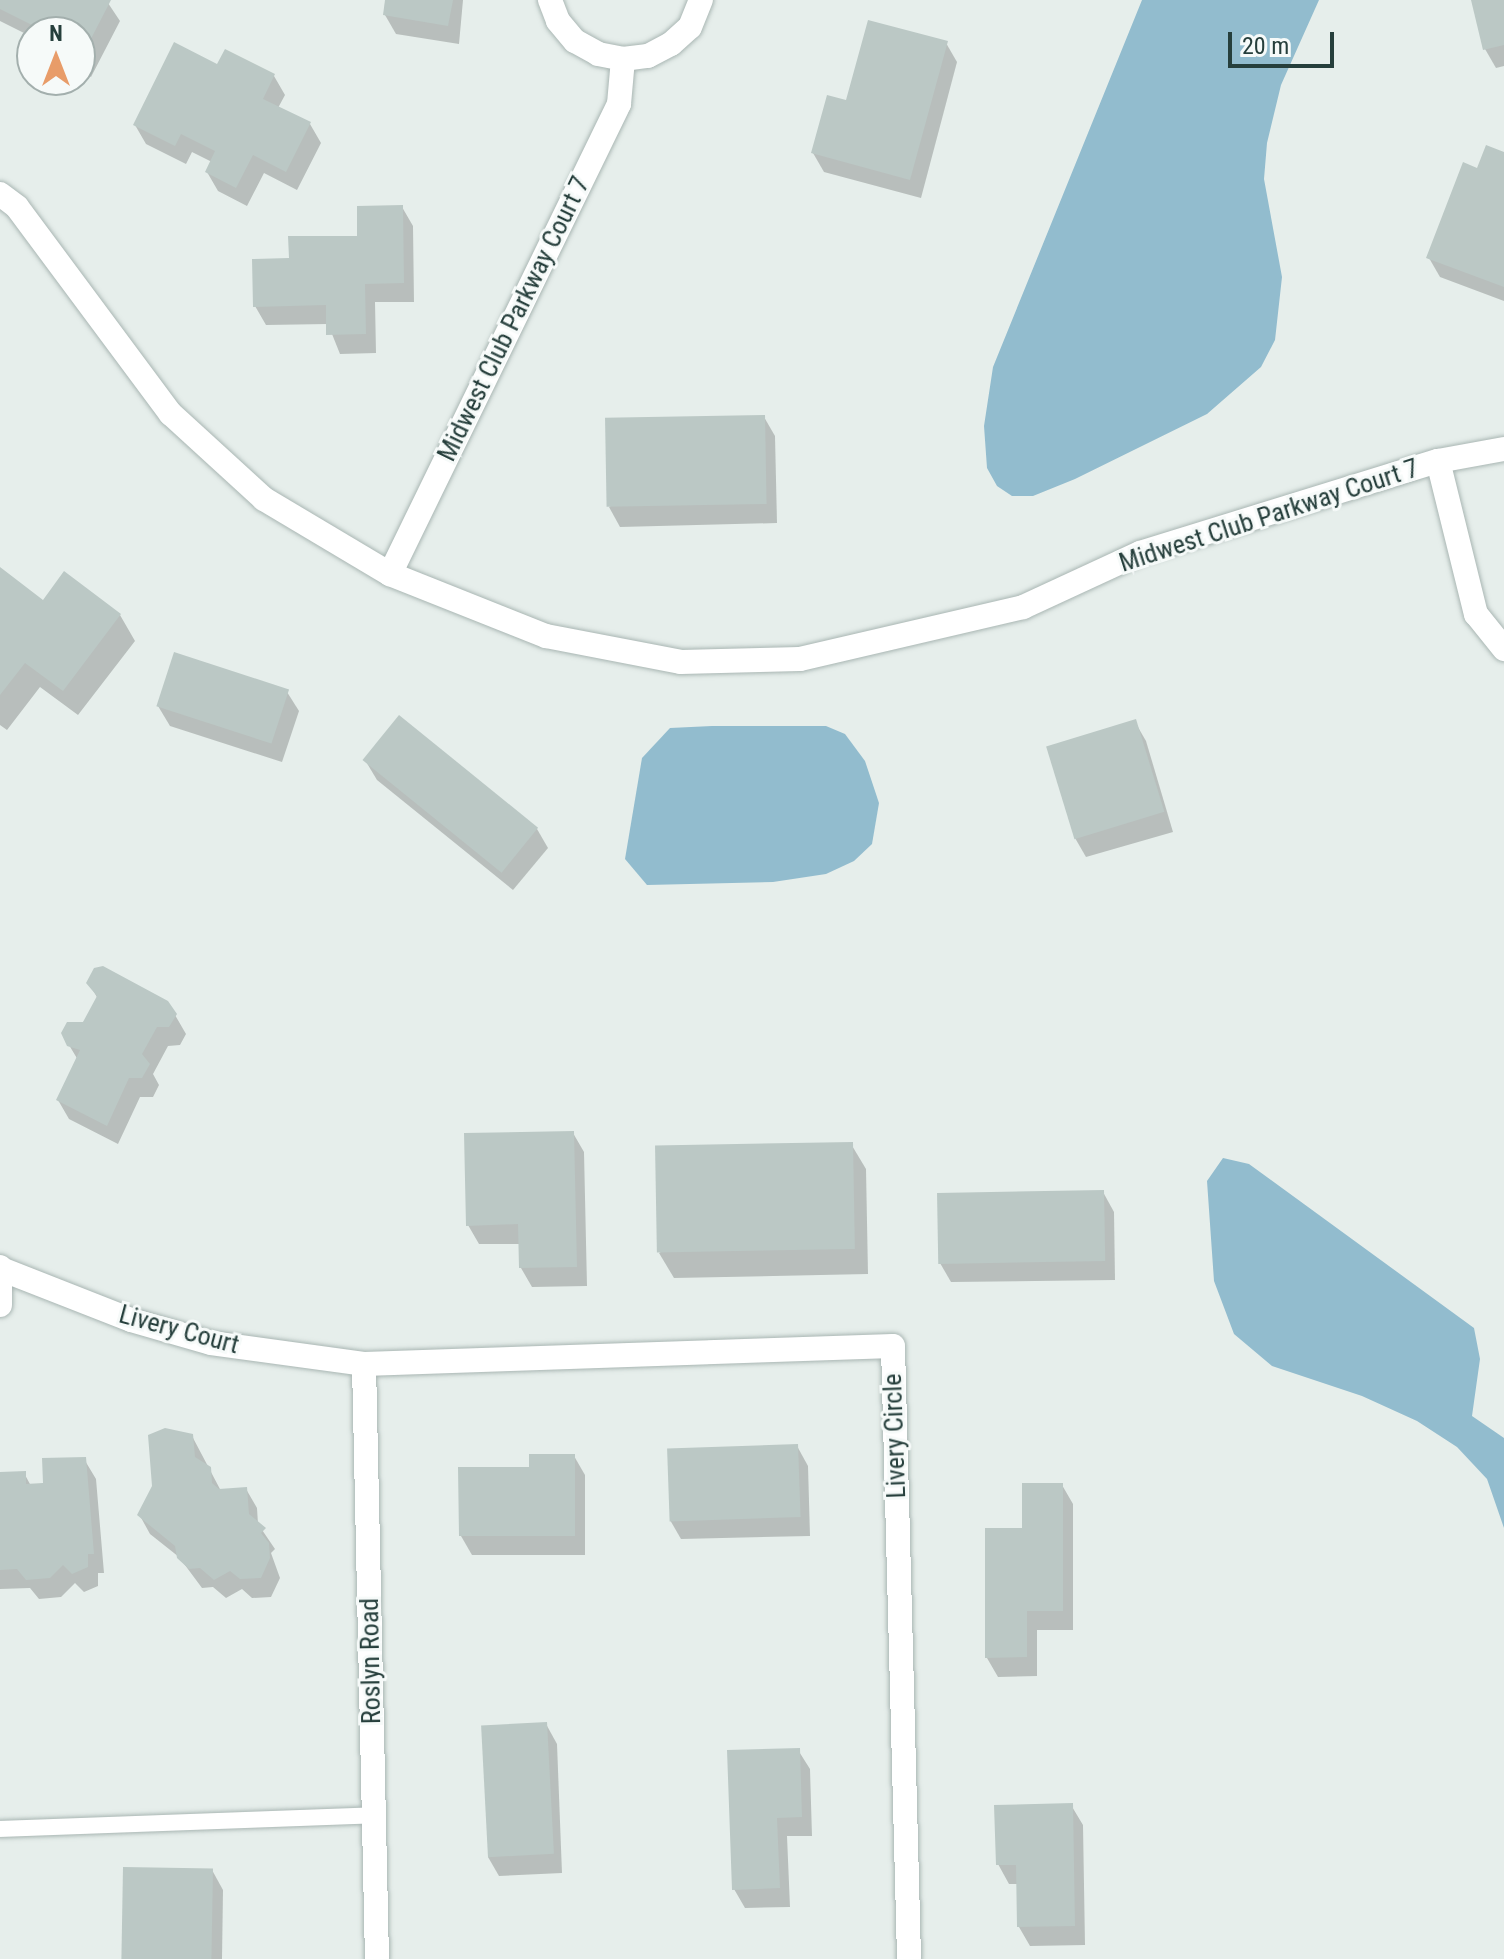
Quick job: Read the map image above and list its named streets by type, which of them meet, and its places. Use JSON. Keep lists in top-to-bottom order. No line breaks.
{"streets":{"street":["Midwest Club Parkway Court 7","Livery Court","Livery Circle","Roslyn Road"]},"crossings":[["Livery Court","Livery Circle"],["Livery Court","Roslyn Road"],["Livery Circle","Roslyn Road"]],"scale_bar":"20 m","north":"top"}
